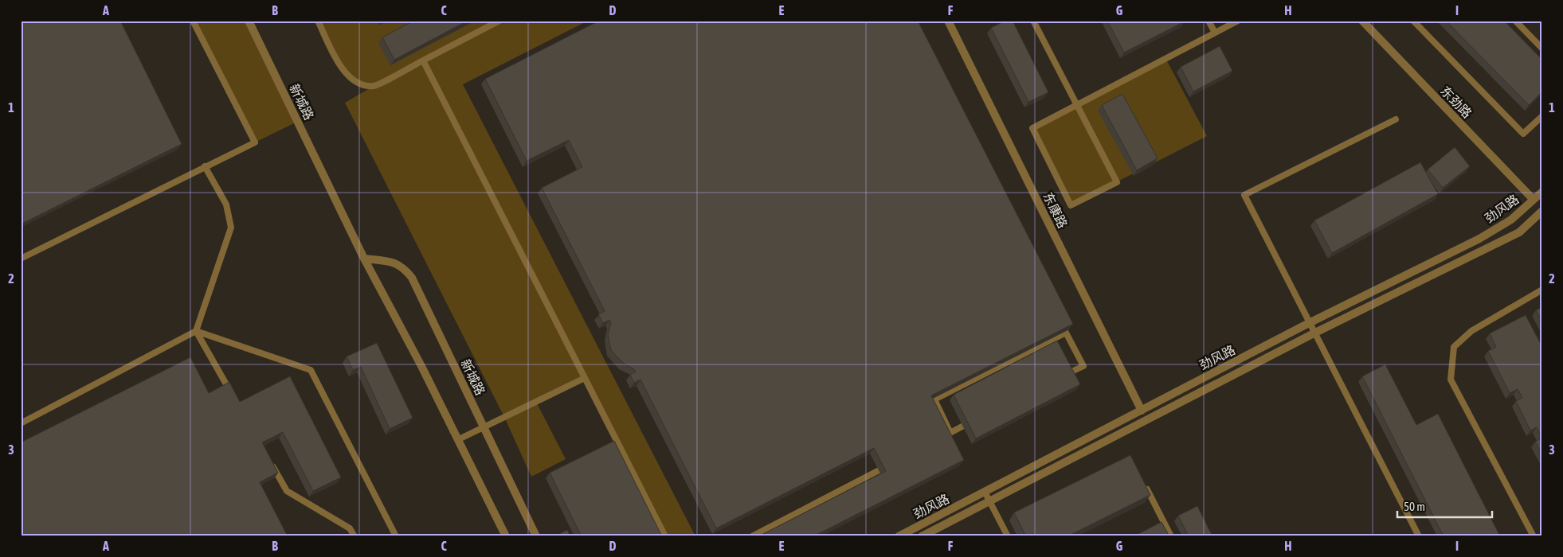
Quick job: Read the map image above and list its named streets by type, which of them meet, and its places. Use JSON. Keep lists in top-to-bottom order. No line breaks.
{"streets":{"street":["新城路","东劲路","劲风路","东康路"]},"crossings":[["东劲路","劲风路"],["劲风路","东康路"]],"scale_bar":"50 m","grid":{"columns":["A","B","C","D","E","F","G","H","I"],"rows":["1","2","3"]}}
